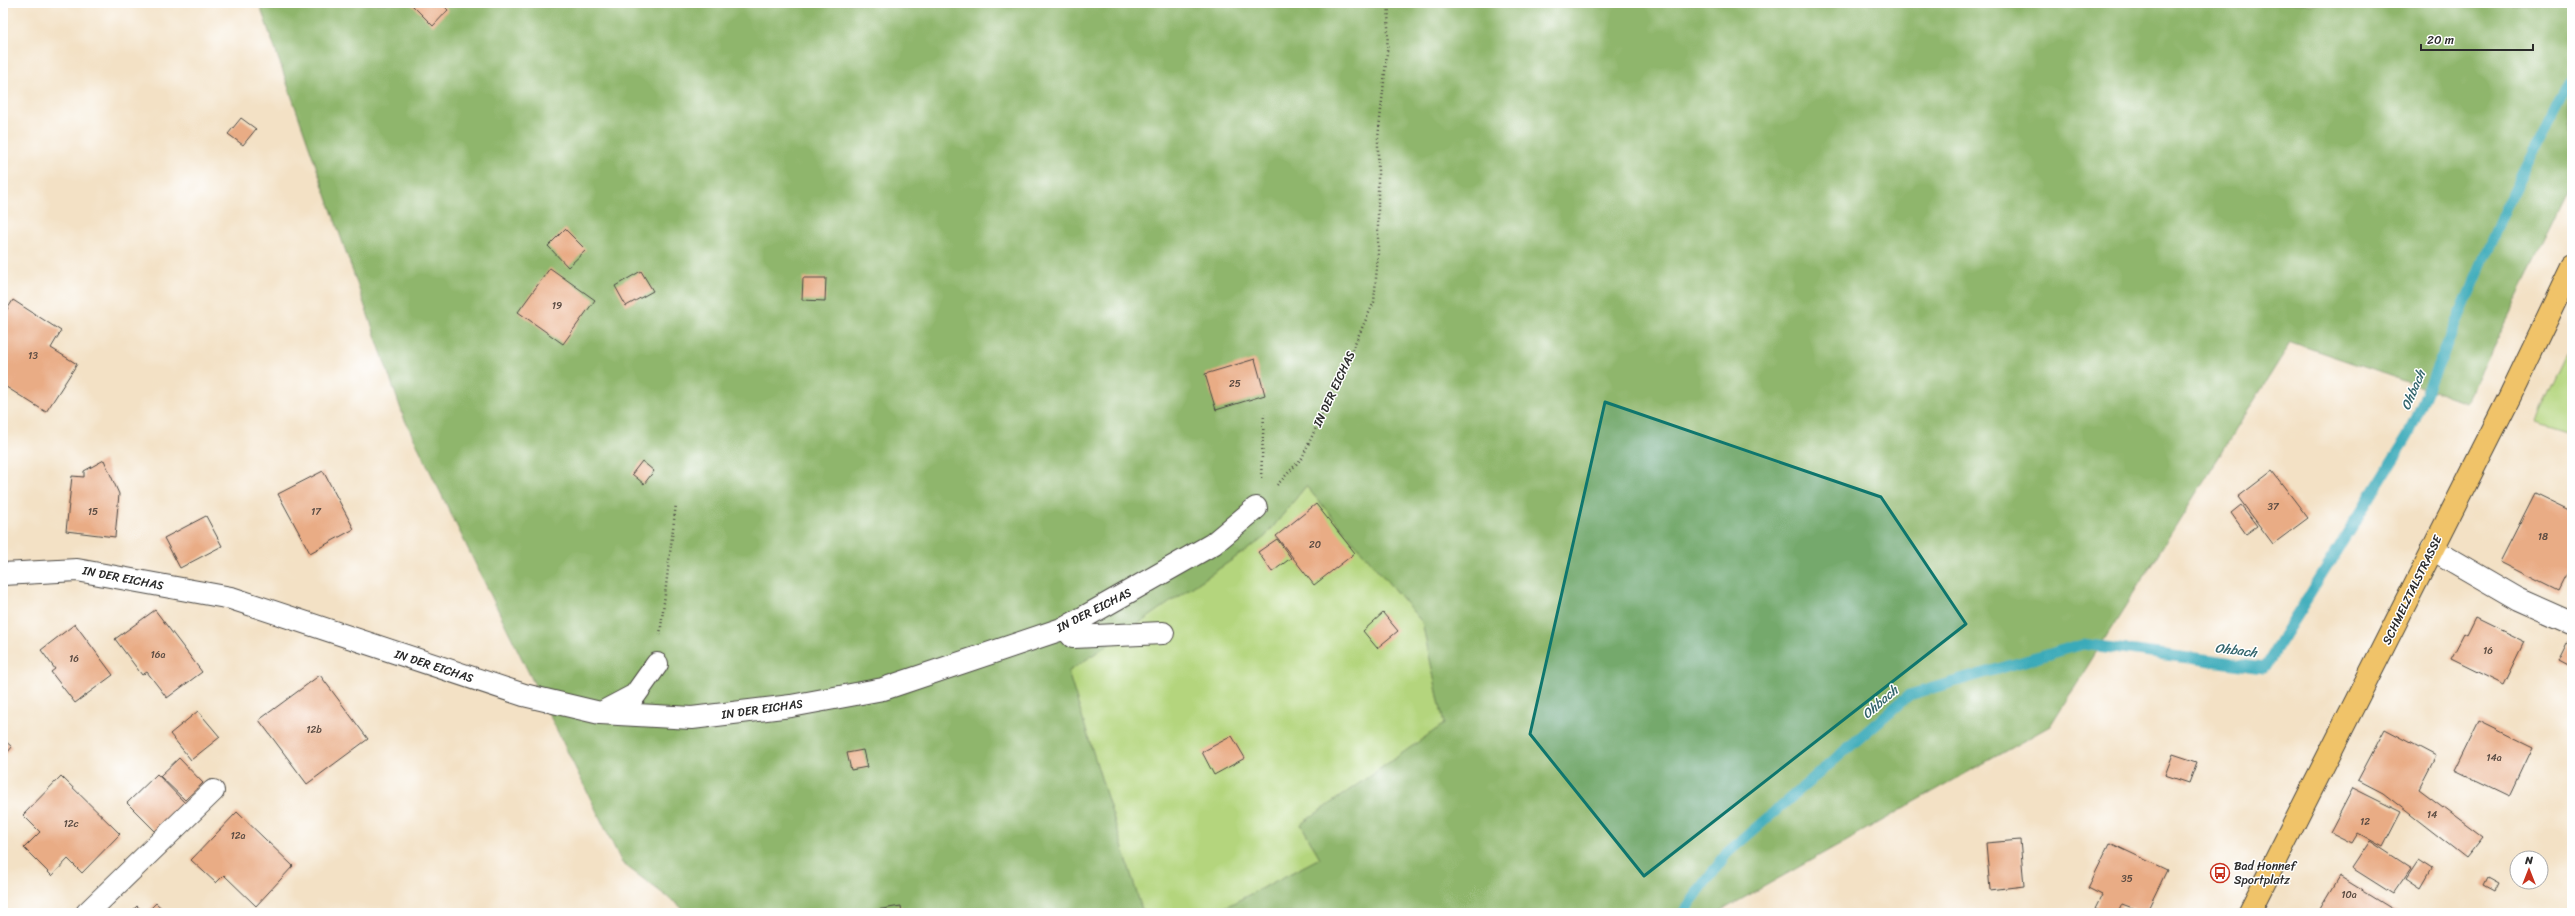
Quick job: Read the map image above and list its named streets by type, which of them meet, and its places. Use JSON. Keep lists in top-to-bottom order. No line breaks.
{"streets":{"main road":["SCHMELZTALSTRASSE"],"street":["IN DER EICHAS"]},"water":["Ohbach"],"places":{"bus stop":["Bad Honnef Sportplatz"]},"house_numbers":["19","13","25","37","15","17","18","20","16","16a","16","12b","14a","14","12","12c","12a","35","10a"],"scale_bar":"20 m","north":"top"}
